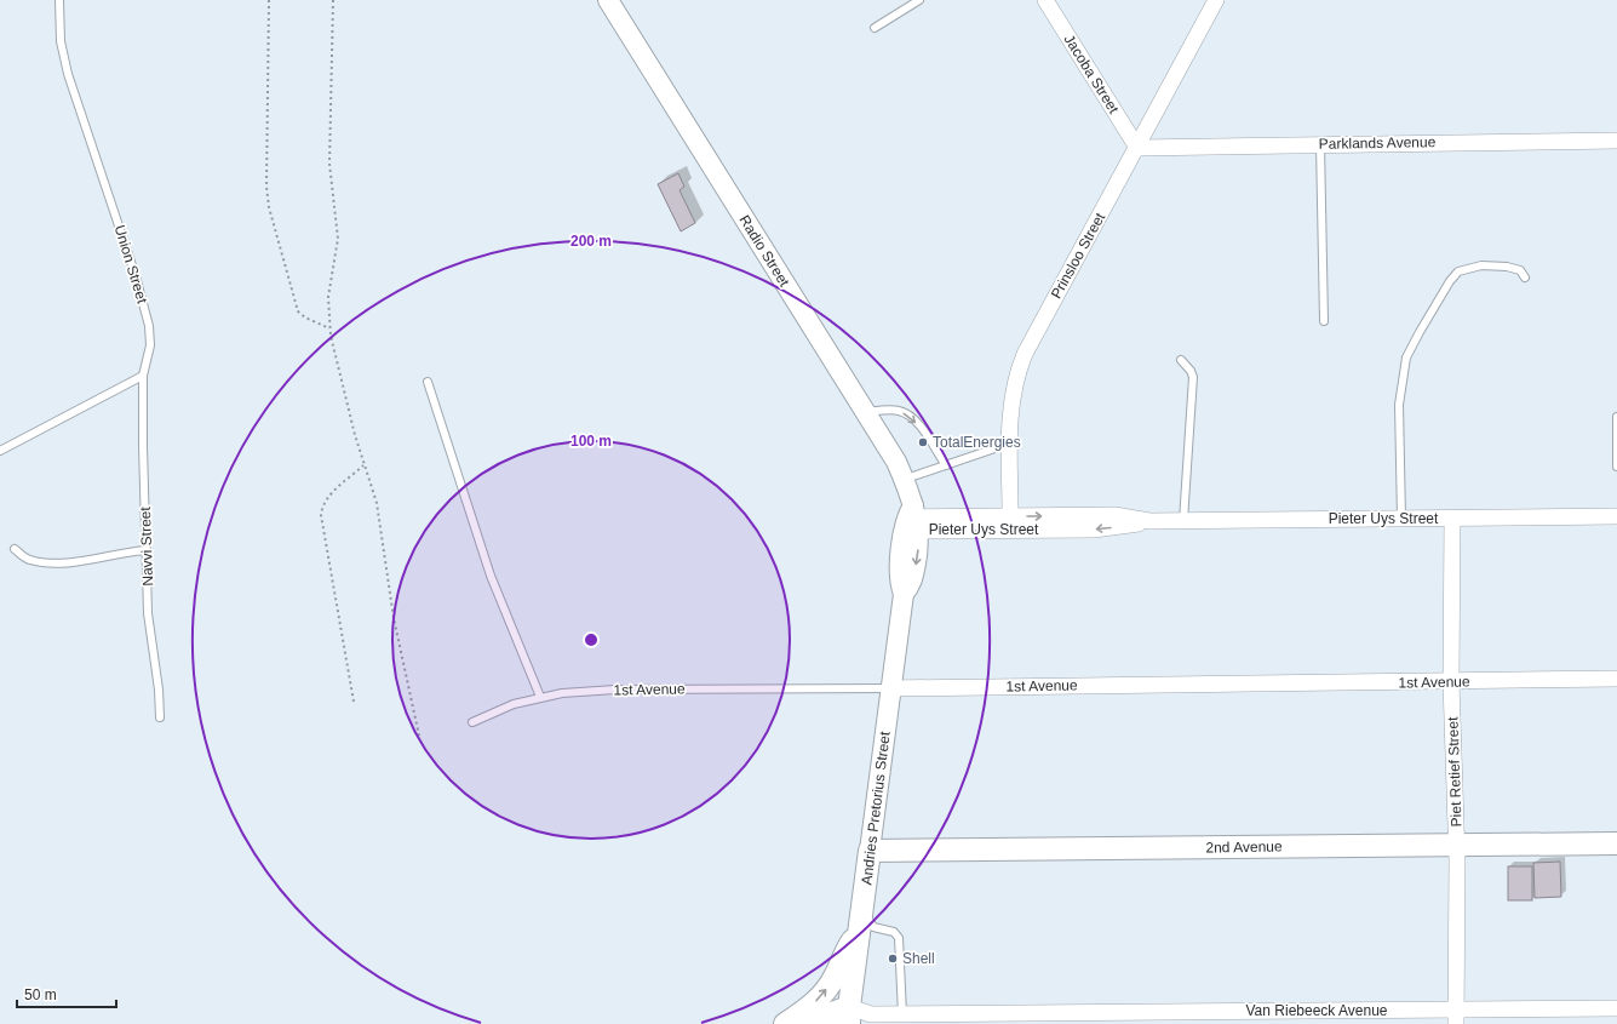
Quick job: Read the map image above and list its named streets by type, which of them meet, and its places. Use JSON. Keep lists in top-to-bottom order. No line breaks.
{"streets":{"main road":["Andries Pretorius Street","2nd Avenue"],"street":["Jacoba Street","Parklands Avenue","Radio Street","Prinsloo Street","Pieter Uys Street","1st Avenue","Piet Retief Street","Van Riebeeck Avenue"],"lane":["Union Street","Navvi Street"]},"crossings":[["Jacoba Street","Parklands Avenue"],["Jacoba Street","Prinsloo Street"],["Parklands Avenue","Prinsloo Street"],["Radio Street","Pieter Uys Street"],["Radio Street","Andries Pretorius Street"],["Prinsloo Street","Pieter Uys Street"],["Union Street","Navvi Street"],["Pieter Uys Street","Piet Retief Street"],["Pieter Uys Street","Andries Pretorius Street"],["1st Avenue","Piet Retief Street"],["1st Avenue","Andries Pretorius Street"],["Piet Retief Street","2nd Avenue"],["Piet Retief Street","Van Riebeeck Avenue"],["Andries Pretorius Street","2nd Avenue"],["Andries Pretorius Street","Van Riebeeck Avenue"]],"places":["TotalEnergies","Shell"],"scale_bar":"50 m","rings":["200 m","100 m"]}
